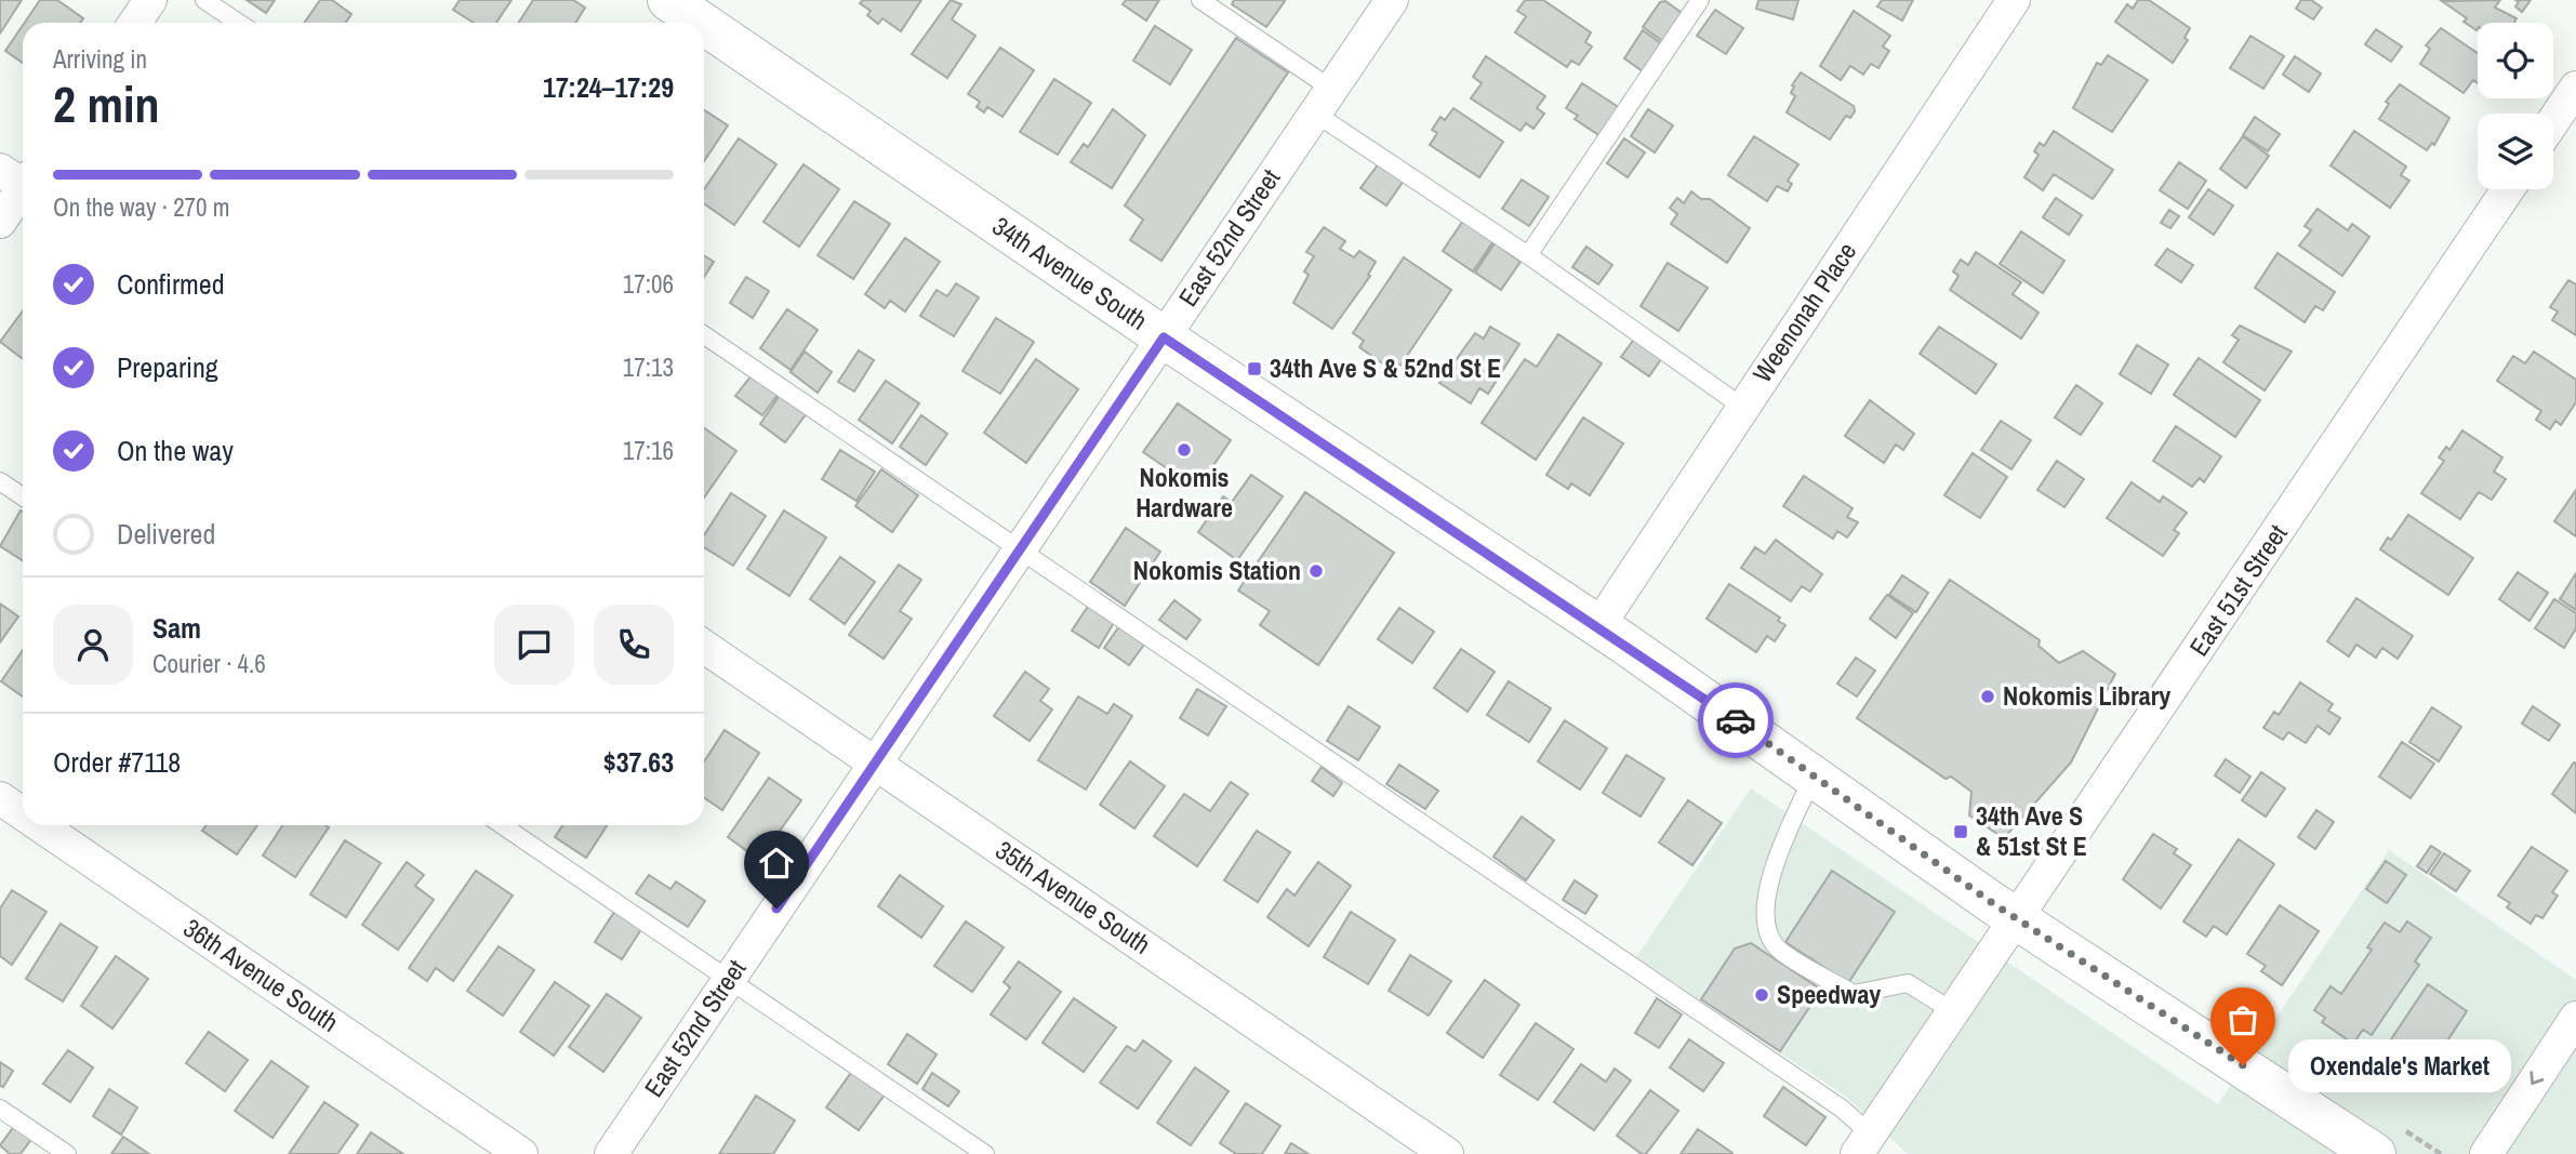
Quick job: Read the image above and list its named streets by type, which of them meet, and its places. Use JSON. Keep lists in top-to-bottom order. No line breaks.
{"streets":{"street":["East 52nd Street","34th Avenue South","Weenonah Place","East 51st Street","35th Avenue South","36th Avenue South"]},"crossings":[["East 52nd Street","34th Avenue South"],["East 52nd Street","35th Avenue South"],["34th Avenue South","Weenonah Place"],["34th Avenue South","East 51st Street"]],"places":{"transit":["34th Ave S & 52nd St E","34th Ave S & 51st St E"],"other":["Nokomis Hardware","Nokomis Station","Nokomis Library","Speedway","Oxendale's Market"]},"page":{"heading":["2 min","Arriving in","17:24–17:29"],"panel":["Sam","Courier · 4.6","Order #7118","$37.63"],"bar":"On the way · 270 m","list":[["Confirmed","17:06"],["Preparing","17:13"],["On the way","17:16"],"Delivered"],"bubble":"Oxendale's Market"}}
